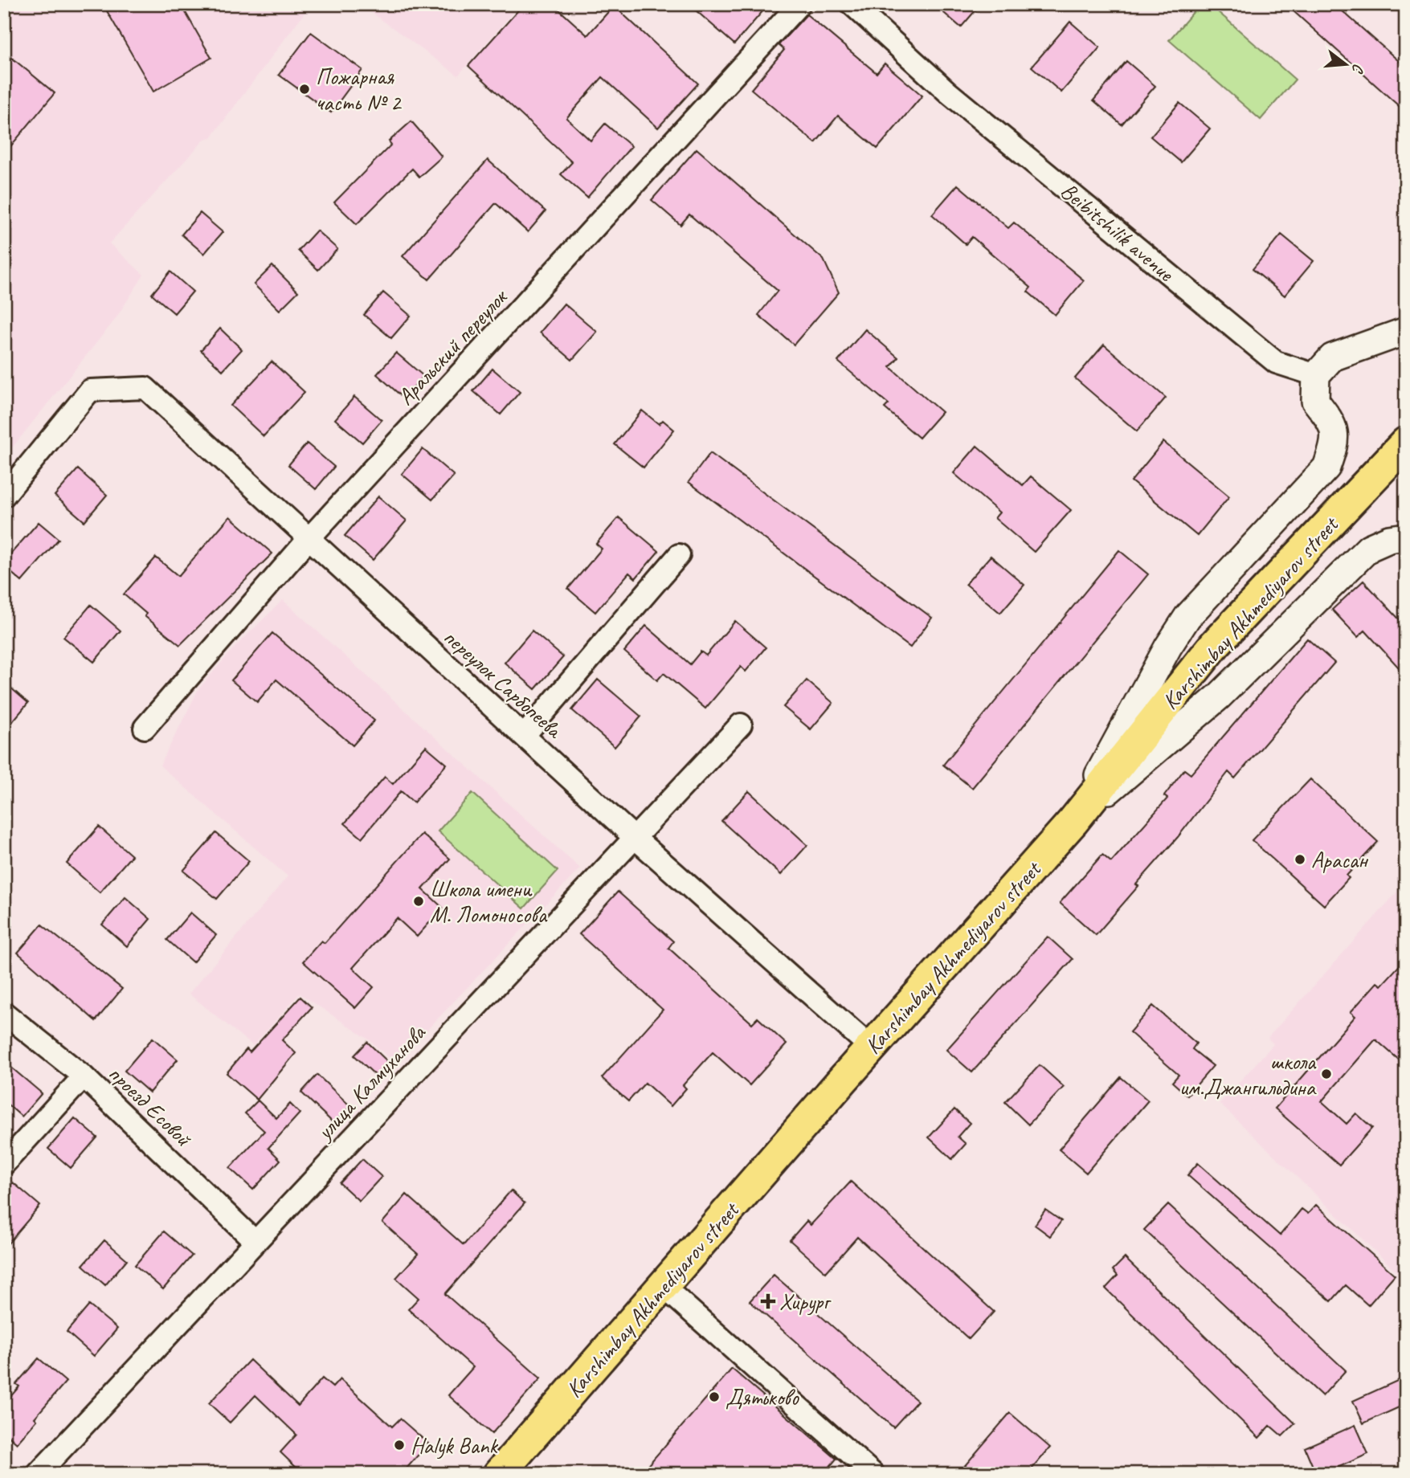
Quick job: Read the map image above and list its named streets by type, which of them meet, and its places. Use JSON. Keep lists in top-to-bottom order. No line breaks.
{"streets":{"main road":["Karshimbay Akhmediyarov street"],"street":["Beibitshilik avenue","Аральский переулок","переулок Сарбопеева","улица Калмуханова","проезд Есовой"]},"crossings":[["Аральский переулок","переулок Сарбопеева"],["Karshimbay Akhmediyarov street","переулок Сарбопеева"],["переулок Сарбопеева","улица Калмуханова"],["улица Калмуханова","проезд Есовой"]],"places":{"other":["Пожарная часть № 2","Арасан","Школа имени М. Ломоносова","школа им.Джангильдина","Дятьково","Halyk Bank"],"health":["Хирург"]},"north":"right"}
